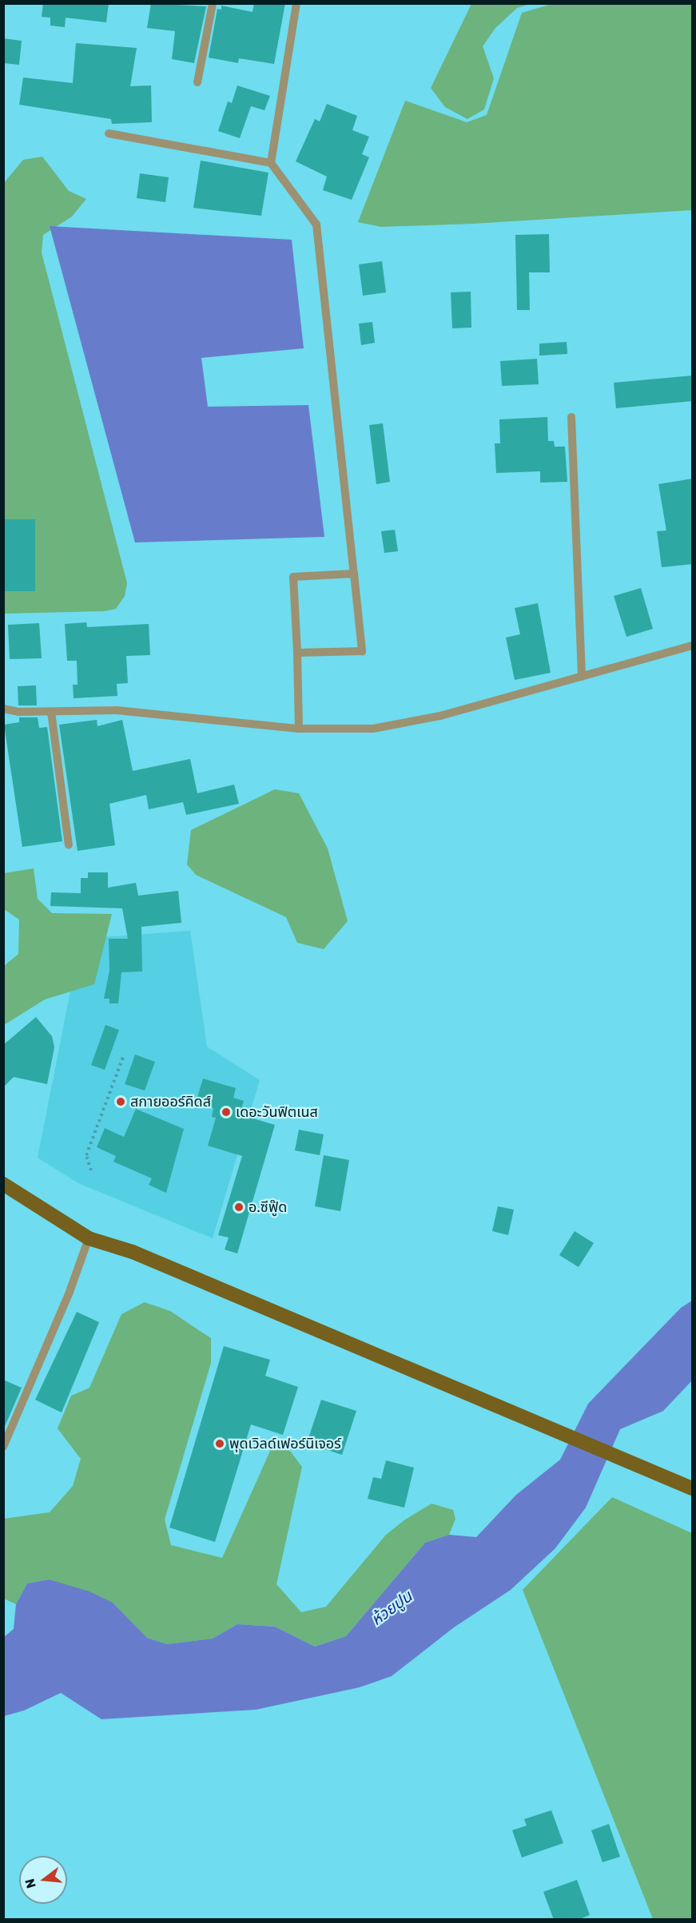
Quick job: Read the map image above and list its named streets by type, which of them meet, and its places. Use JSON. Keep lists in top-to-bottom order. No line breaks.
{"water":["ห้วยปูน"],"places":["สกายออร์คิดส์","เดอะวันฟิตเนส","อ.ซีฟู๊ด","พุดเวิลด์เฟอร์นิเจอร์"],"north":"left"}
